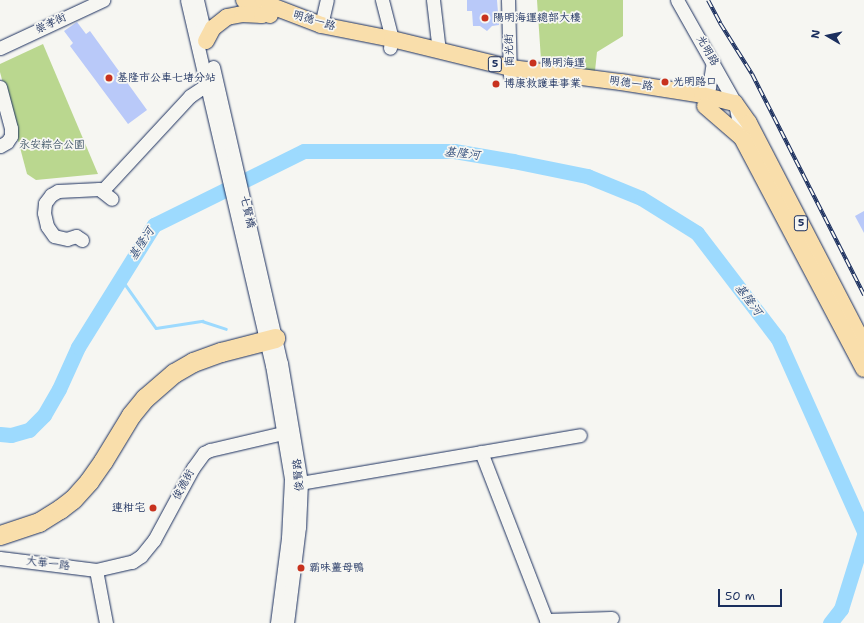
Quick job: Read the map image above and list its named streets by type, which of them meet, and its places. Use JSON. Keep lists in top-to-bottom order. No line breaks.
{"streets":{"main road":["明德一路","5"],"street":["崇孝街","南光街","光明路","七賢橋","俊賢路","俊德街","大華一路"]},"crossings":[["明德一路","南光街"],["明德一路","5"],["光明路","5"],["七賢橋","俊賢路"],["俊賢路","俊德街"],["俊德街","大華一路"]],"water":["基隆河"],"parks":["永安綜合公園"],"places":["陽明海運總部大樓","陽明海運","基隆市公車七堵分站","光明路口","博康救護車事業","連柑宅","霸味薑母鴨"],"scale_bar":"50 m","north":"left"}
